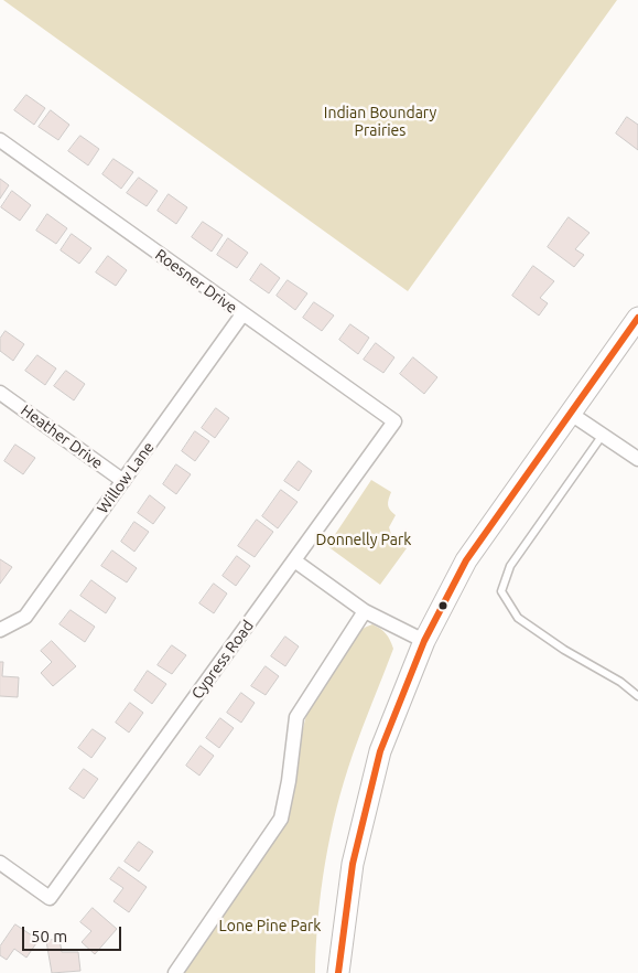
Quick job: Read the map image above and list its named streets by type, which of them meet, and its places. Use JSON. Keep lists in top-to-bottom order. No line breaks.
{"streets":{"street":["Roesner Drive","Heather Drive","Willow Lane","Cypress Road"]},"crossings":[["Roesner Drive","Willow Lane"],["Roesner Drive","Cypress Road"],["Heather Drive","Willow Lane"]],"parks":["Indian Boundary Prairies","Donnelly Park","Lone Pine Park"],"scale_bar":"50 m"}
